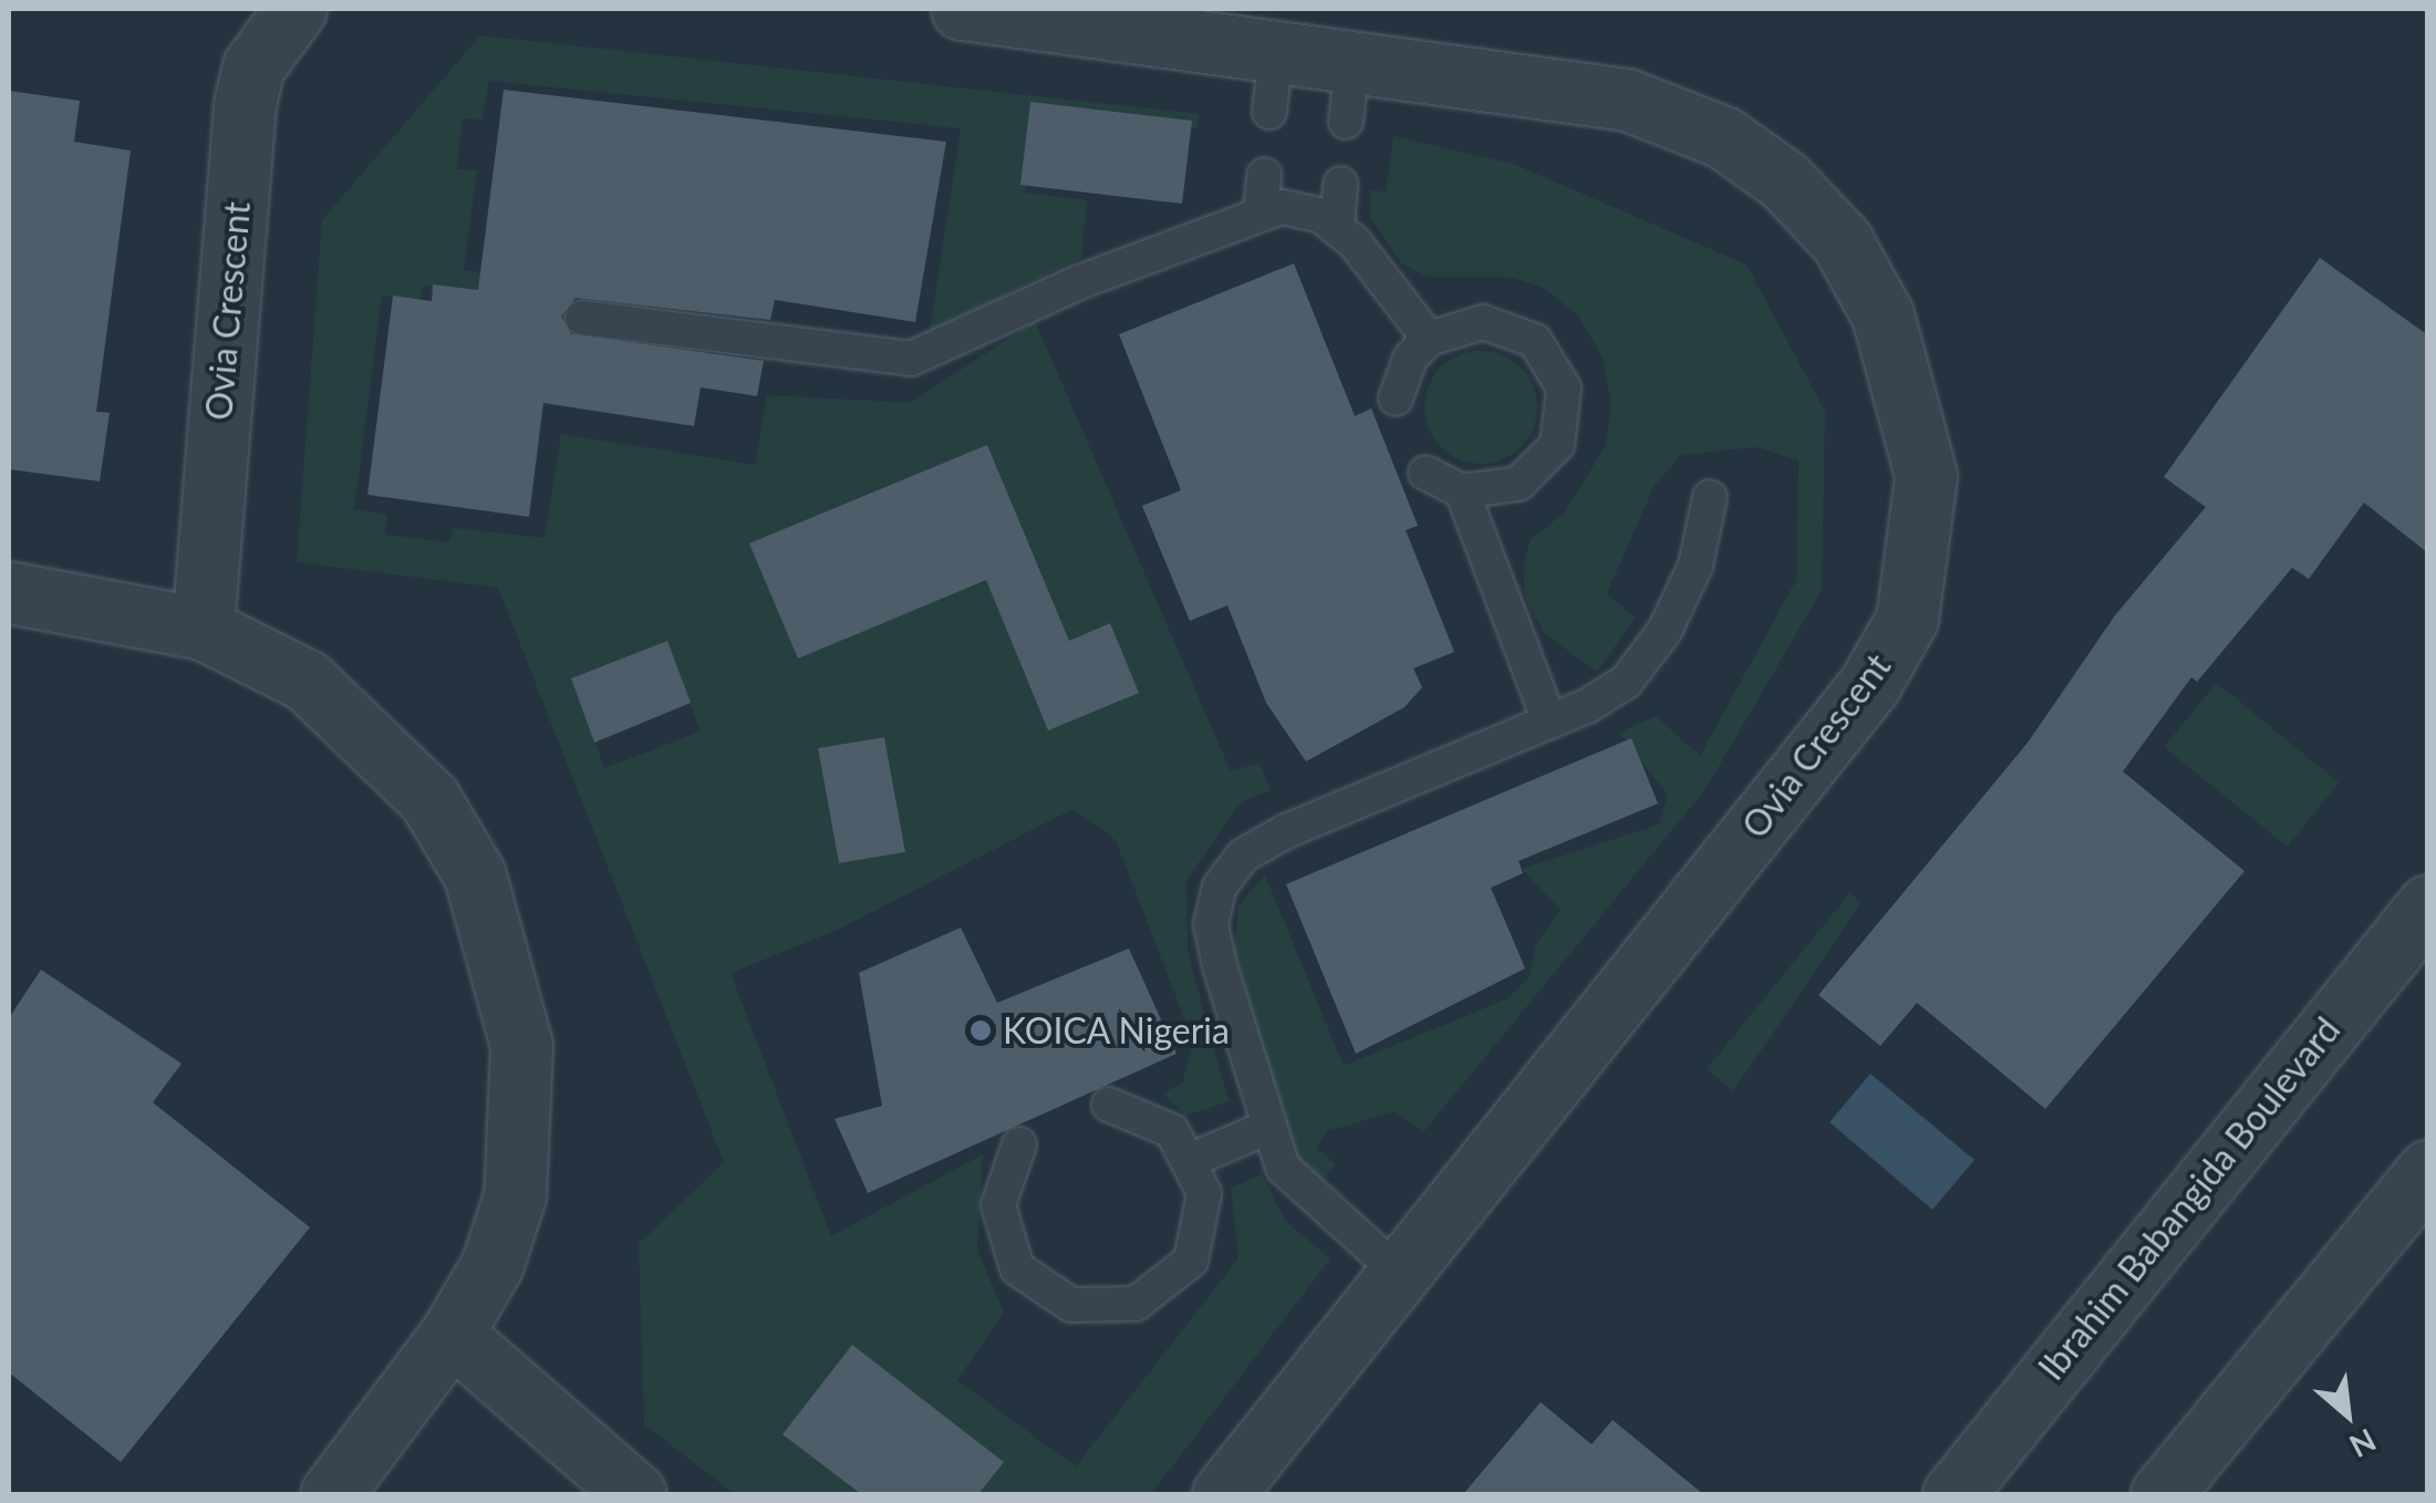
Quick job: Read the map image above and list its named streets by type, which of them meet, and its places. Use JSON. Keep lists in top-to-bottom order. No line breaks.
{"streets":{"street":["Ovia Crescent","Ibrahim Babangida Boulevard"]},"places":["KOICA Nigeria"],"north":"bottom right"}
